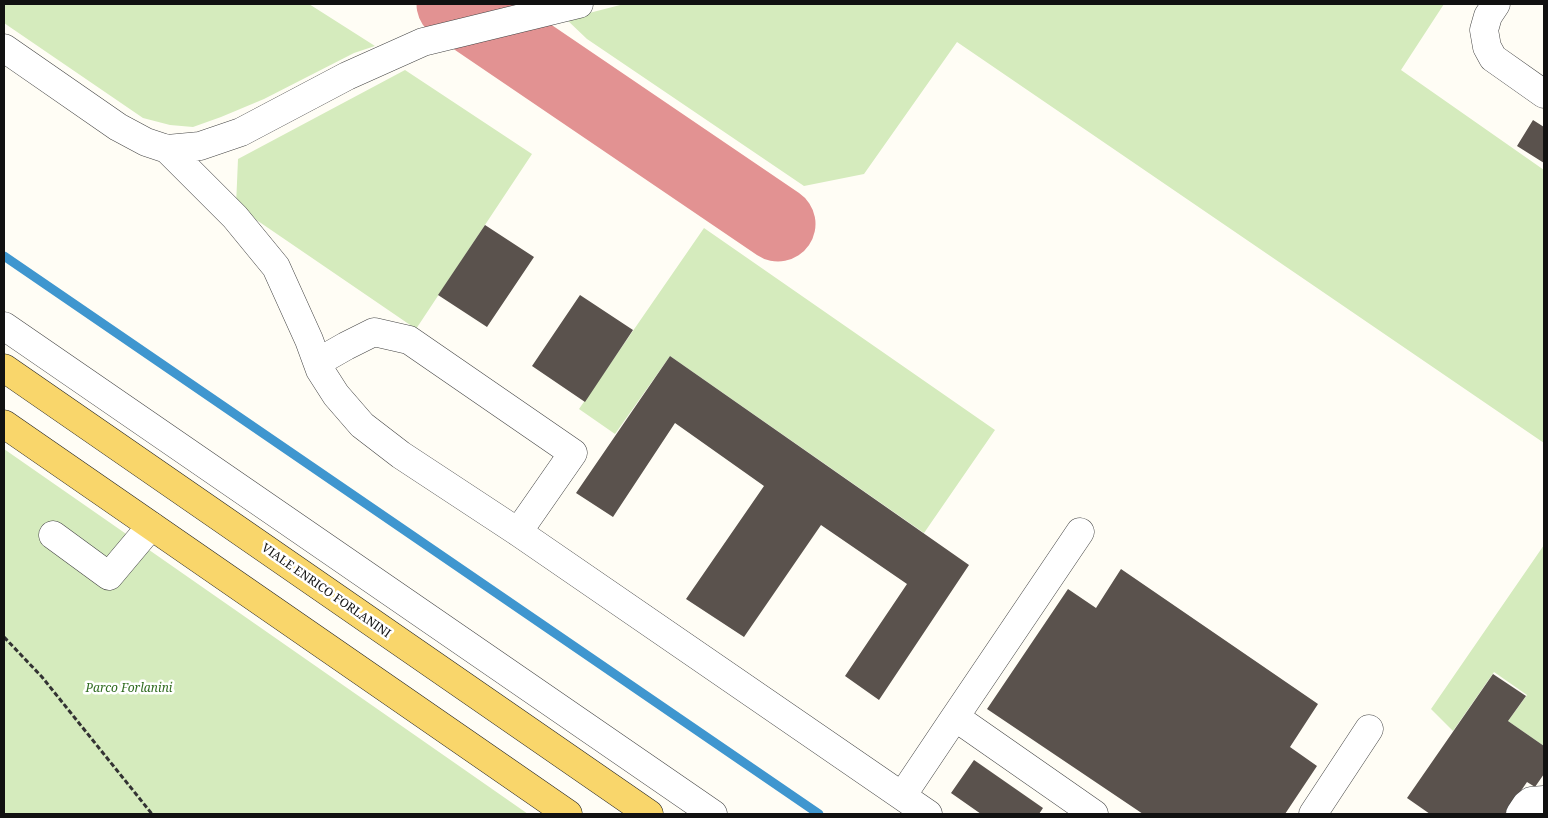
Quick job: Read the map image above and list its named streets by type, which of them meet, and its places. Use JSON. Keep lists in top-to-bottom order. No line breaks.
{"streets":{"main road":["VIALE ENRICO FORLANINI"]},"parks":["Parco Forlanini"]}
